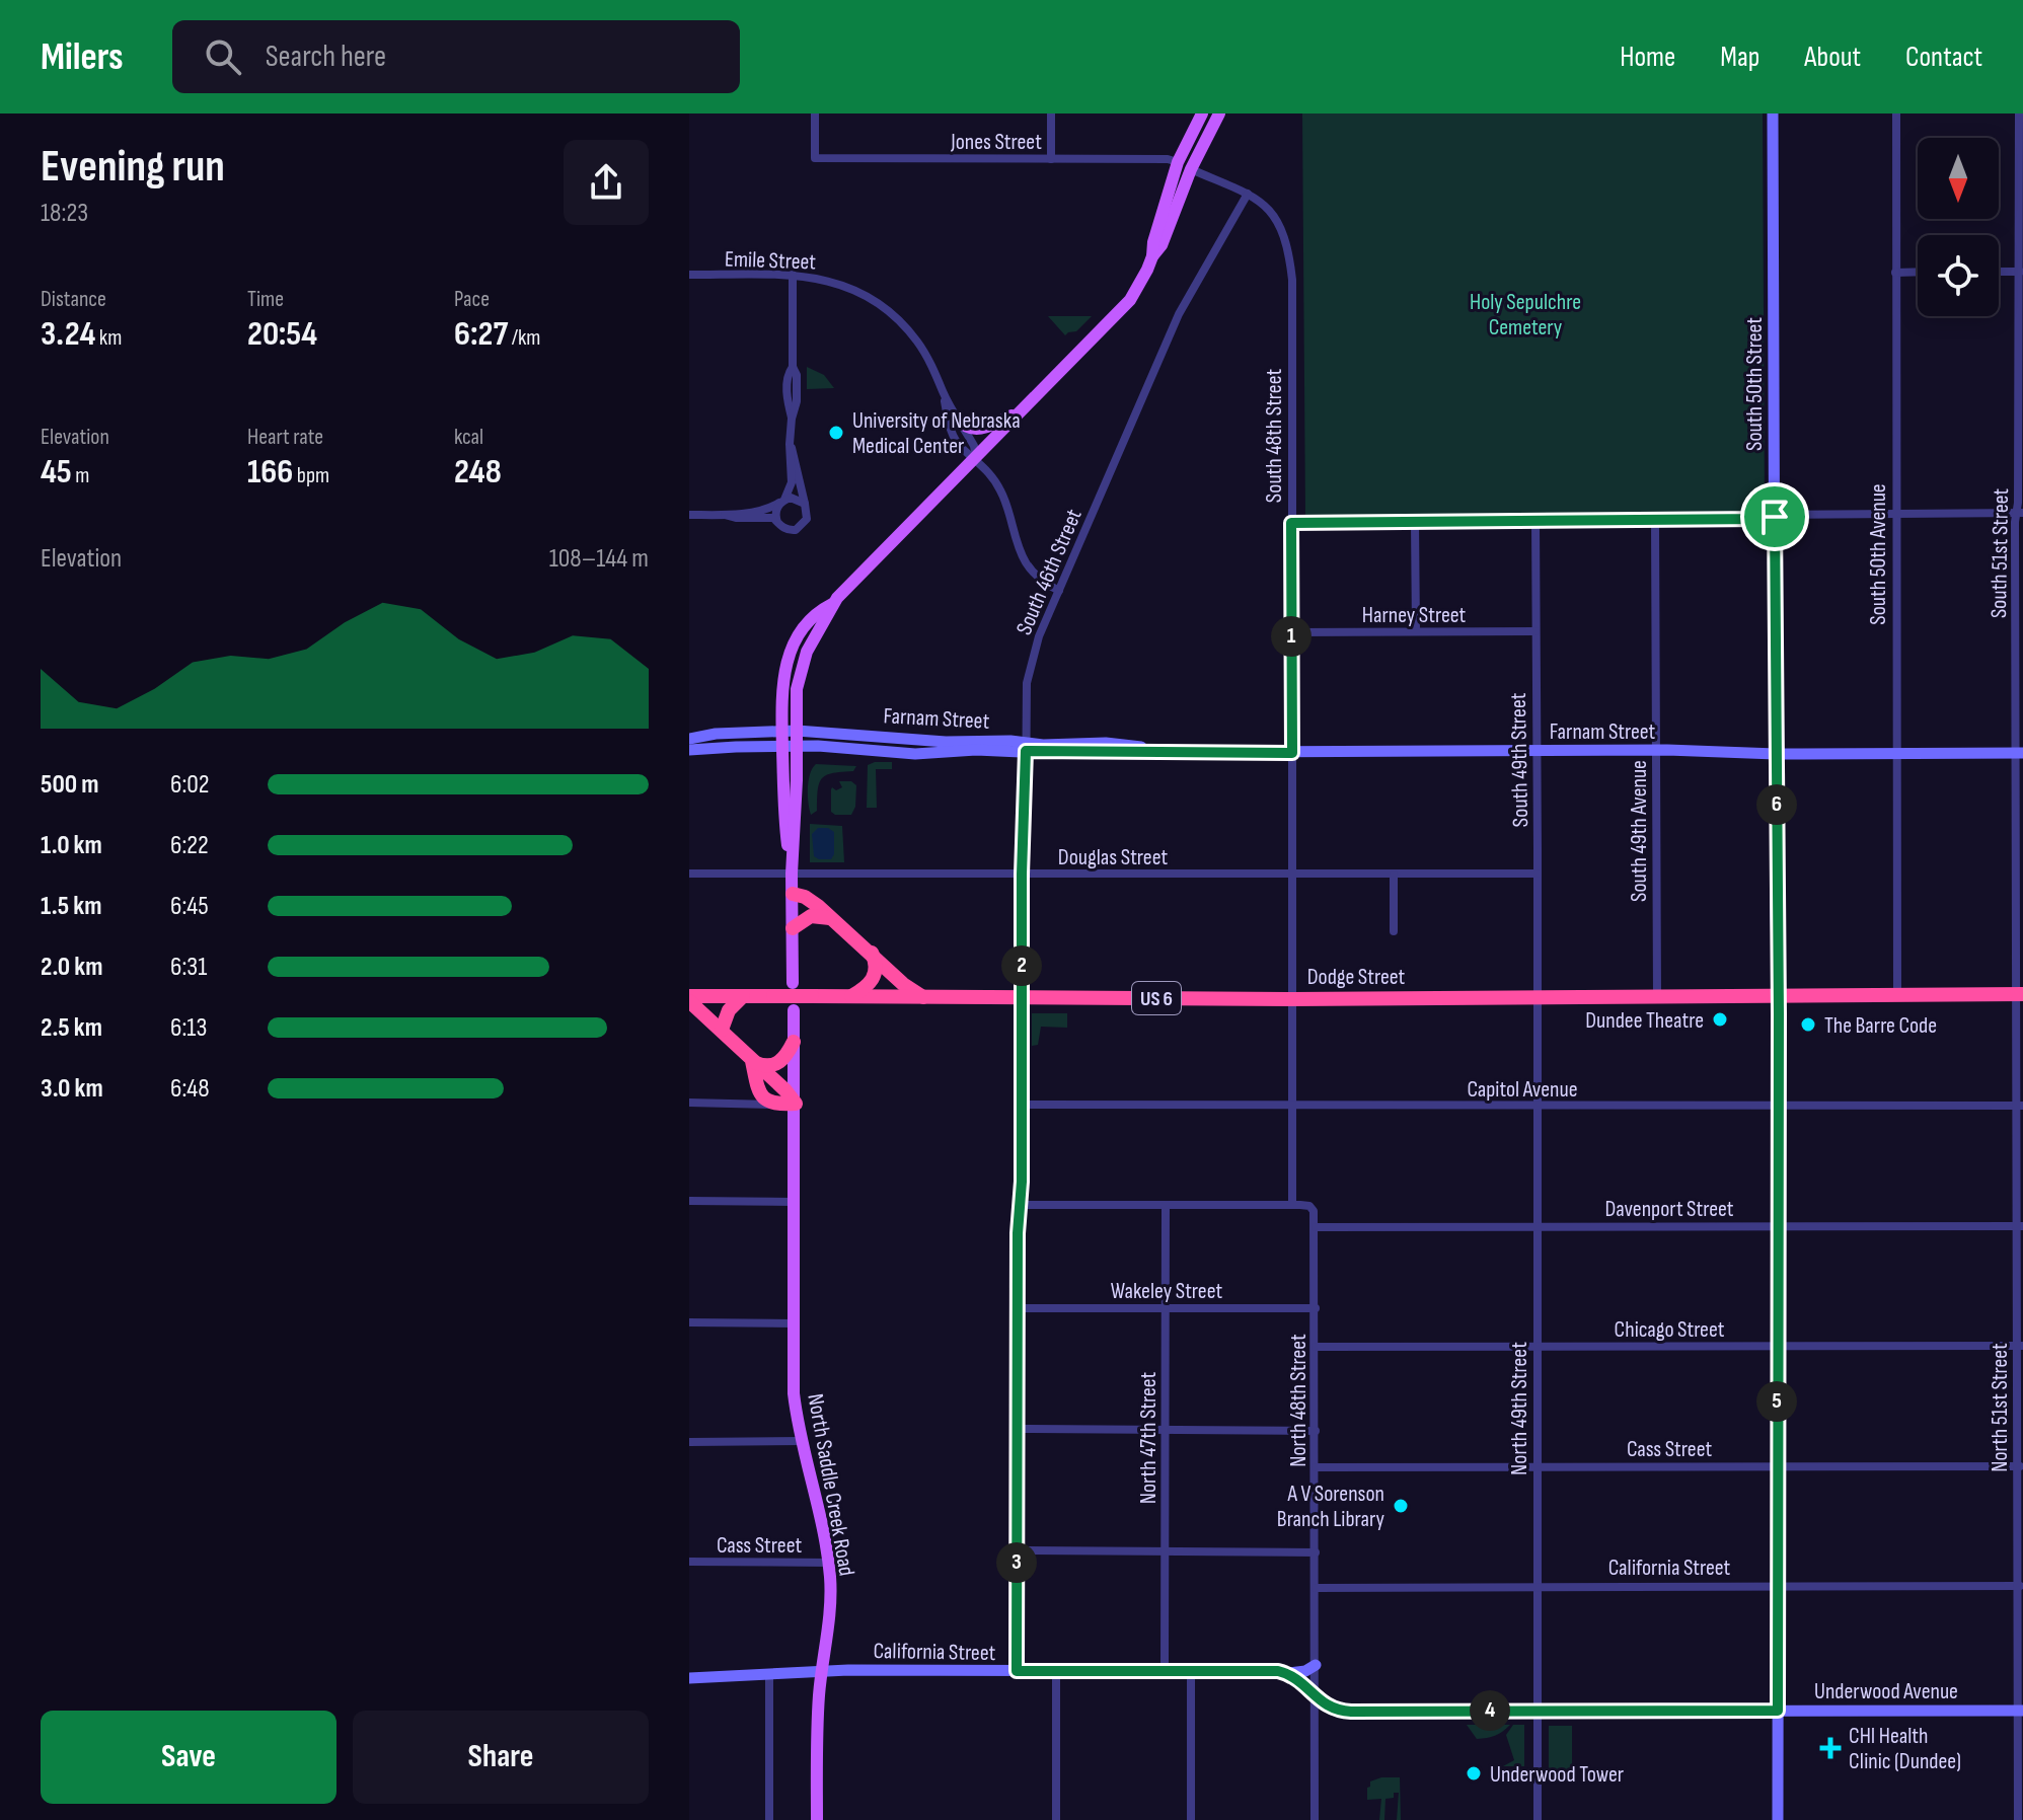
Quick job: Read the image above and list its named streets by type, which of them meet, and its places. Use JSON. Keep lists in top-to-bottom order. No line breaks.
{"streets":{"highway":["Dodge Street","US 6"],"main road":["South 50th Street","Farnam Street","North Saddle Creek Road","California Street","Underwood Avenue"],"street":["Jones Street","Emile Street","South 48th Street","South 51st Street","South 50th Avenue","South 46th Street","Harney Street","South 49th Street","South 49th Avenue","Douglas Street","Capitol Avenue","Davenport Street","Wakeley Street","Chicago Street","North 48th Street","North 51st Street","North 49th Street","North 47th Street","Cass Street"]},"crossings":[["Emile Street","South 46th Street"],["South 50th Street","Farnam Street"],["South 50th Street","Dodge Street"],["South 50th Street","Capitol Avenue"],["South 50th Street","Davenport Street"],["South 50th Street","Chicago Street"],["South 50th Street","Cass Street"],["South 50th Street","California Street"],["South 50th Street","Underwood Avenue"],["South 48th Street","South 46th Street"],["South 48th Street","Harney Street"],["South 48th Street","Farnam Street"],["South 48th Street","Douglas Street"],["South 48th Street","Dodge Street"],["South 51st Street","Farnam Street"],["South 51st Street","Dodge Street"],["South 51st Street","North 51st Street"],["South 50th Avenue","Farnam Street"],["South 50th Avenue","Dodge Street"],["South 46th Street","Farnam Street"],["South 46th Street","Douglas Street"],["South 46th Street","Dodge Street"],["South 46th Street","Capitol Avenue"],["South 46th Street","Wakeley Street"],["South 46th Street","California Street"],["Harney Street","South 49th Street"],["Farnam Street","South 49th Street"],["Farnam Street","South 49th Avenue"],["South 49th Street","Douglas Street"],["South 49th Street","Dodge Street"],["South 49th Street","North 49th Street"],["South 49th Avenue","Dodge Street"],["Dodge Street","North 51st Street"],["Dodge Street","North 49th Street"],["Capitol Avenue","North 51st Street"],["Capitol Avenue","North 49th Street"],["Davenport Street","North 48th Street"],["Davenport Street","North 51st Street"],["Davenport Street","North 49th Street"],["Wakeley Street","North 48th Street"],["Wakeley Street","North 47th Street"],["Chicago Street","North 48th Street"],["Chicago Street","North 51st Street"],["Chicago Street","North 49th Street"],["North 48th Street","Cass Street"],["North 48th Street","California Street"],["North 48th Street","Underwood Avenue"],["North 51st Street","Cass Street"],["North 51st Street","California Street"],["North 51st Street","Underwood Avenue"],["North 49th Street","Cass Street"],["North 49th Street","California Street"],["North 49th Street","Underwood Avenue"],["North 47th Street","California Street"],["Cass Street","North Saddle Creek Road"],["North Saddle Creek Road","California Street"]],"parks":["Holy Sepulchre Cemetery"],"places":{"other":["University of Nebraska Medical Center","Dundee Theatre","The Barre Code","A V Sorenson Branch Library","Underwood Tower"],"health":["CHI Health Clinic (Dundee)"]},"north":"bottom","page":{"header":"Milers","search":"Search here","nav":["Home","Map","About","Contact"],"heading":["Evening run","18:23"],"stats":[["Distance","3.24 km"],["Time","20:54"],["Pace","6:27 /km"],["Elevation","45 m"],["Heart rate","166 bpm"],["kcal","248"]],"chart":["Elevation","108–144 m"],"pins":["1","6","2","5","3","4"],"list":[{"name":"500 m","note":"6:02"},{"name":"1.0 km","note":"6:22"},{"name":"1.5 km","note":"6:45"},{"name":"2.0 km","note":"6:31"},{"name":"2.5 km","note":"6:13"},{"name":"3.0 km","note":"6:48"}],"buttons":["Save","Share"]}}
